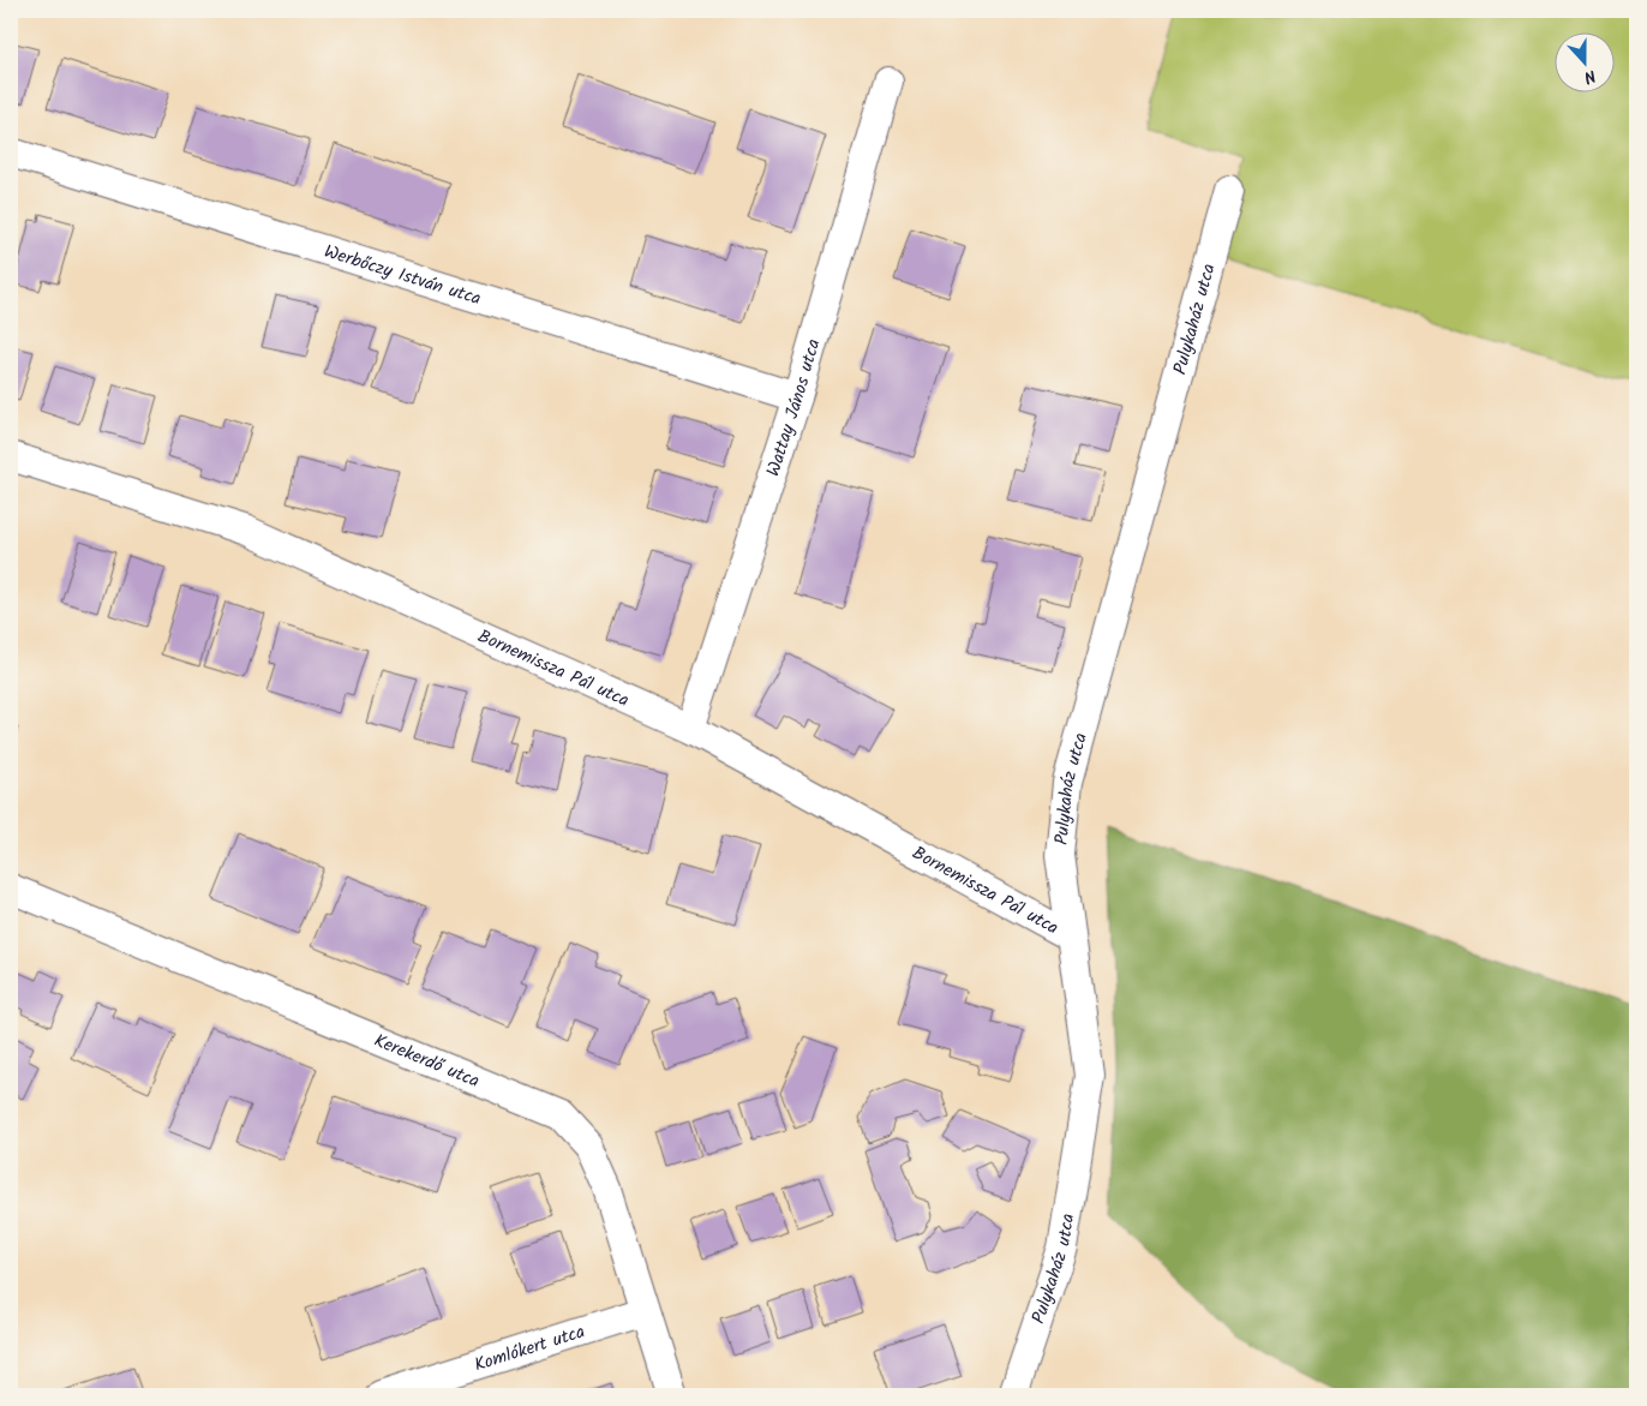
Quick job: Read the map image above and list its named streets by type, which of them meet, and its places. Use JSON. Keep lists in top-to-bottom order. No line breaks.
{"streets":{"street":["Werbőczy István utca","Pulykaház utca","Wattay János utca","Bornemissza Pál utca","Kerekerdő utca","Komlókert utca"]},"crossings":[["Werbőczy István utca","Wattay János utca"],["Pulykaház utca","Bornemissza Pál utca"],["Wattay János utca","Bornemissza Pál utca"],["Kerekerdő utca","Komlókert utca"]],"north":"bottom"}
